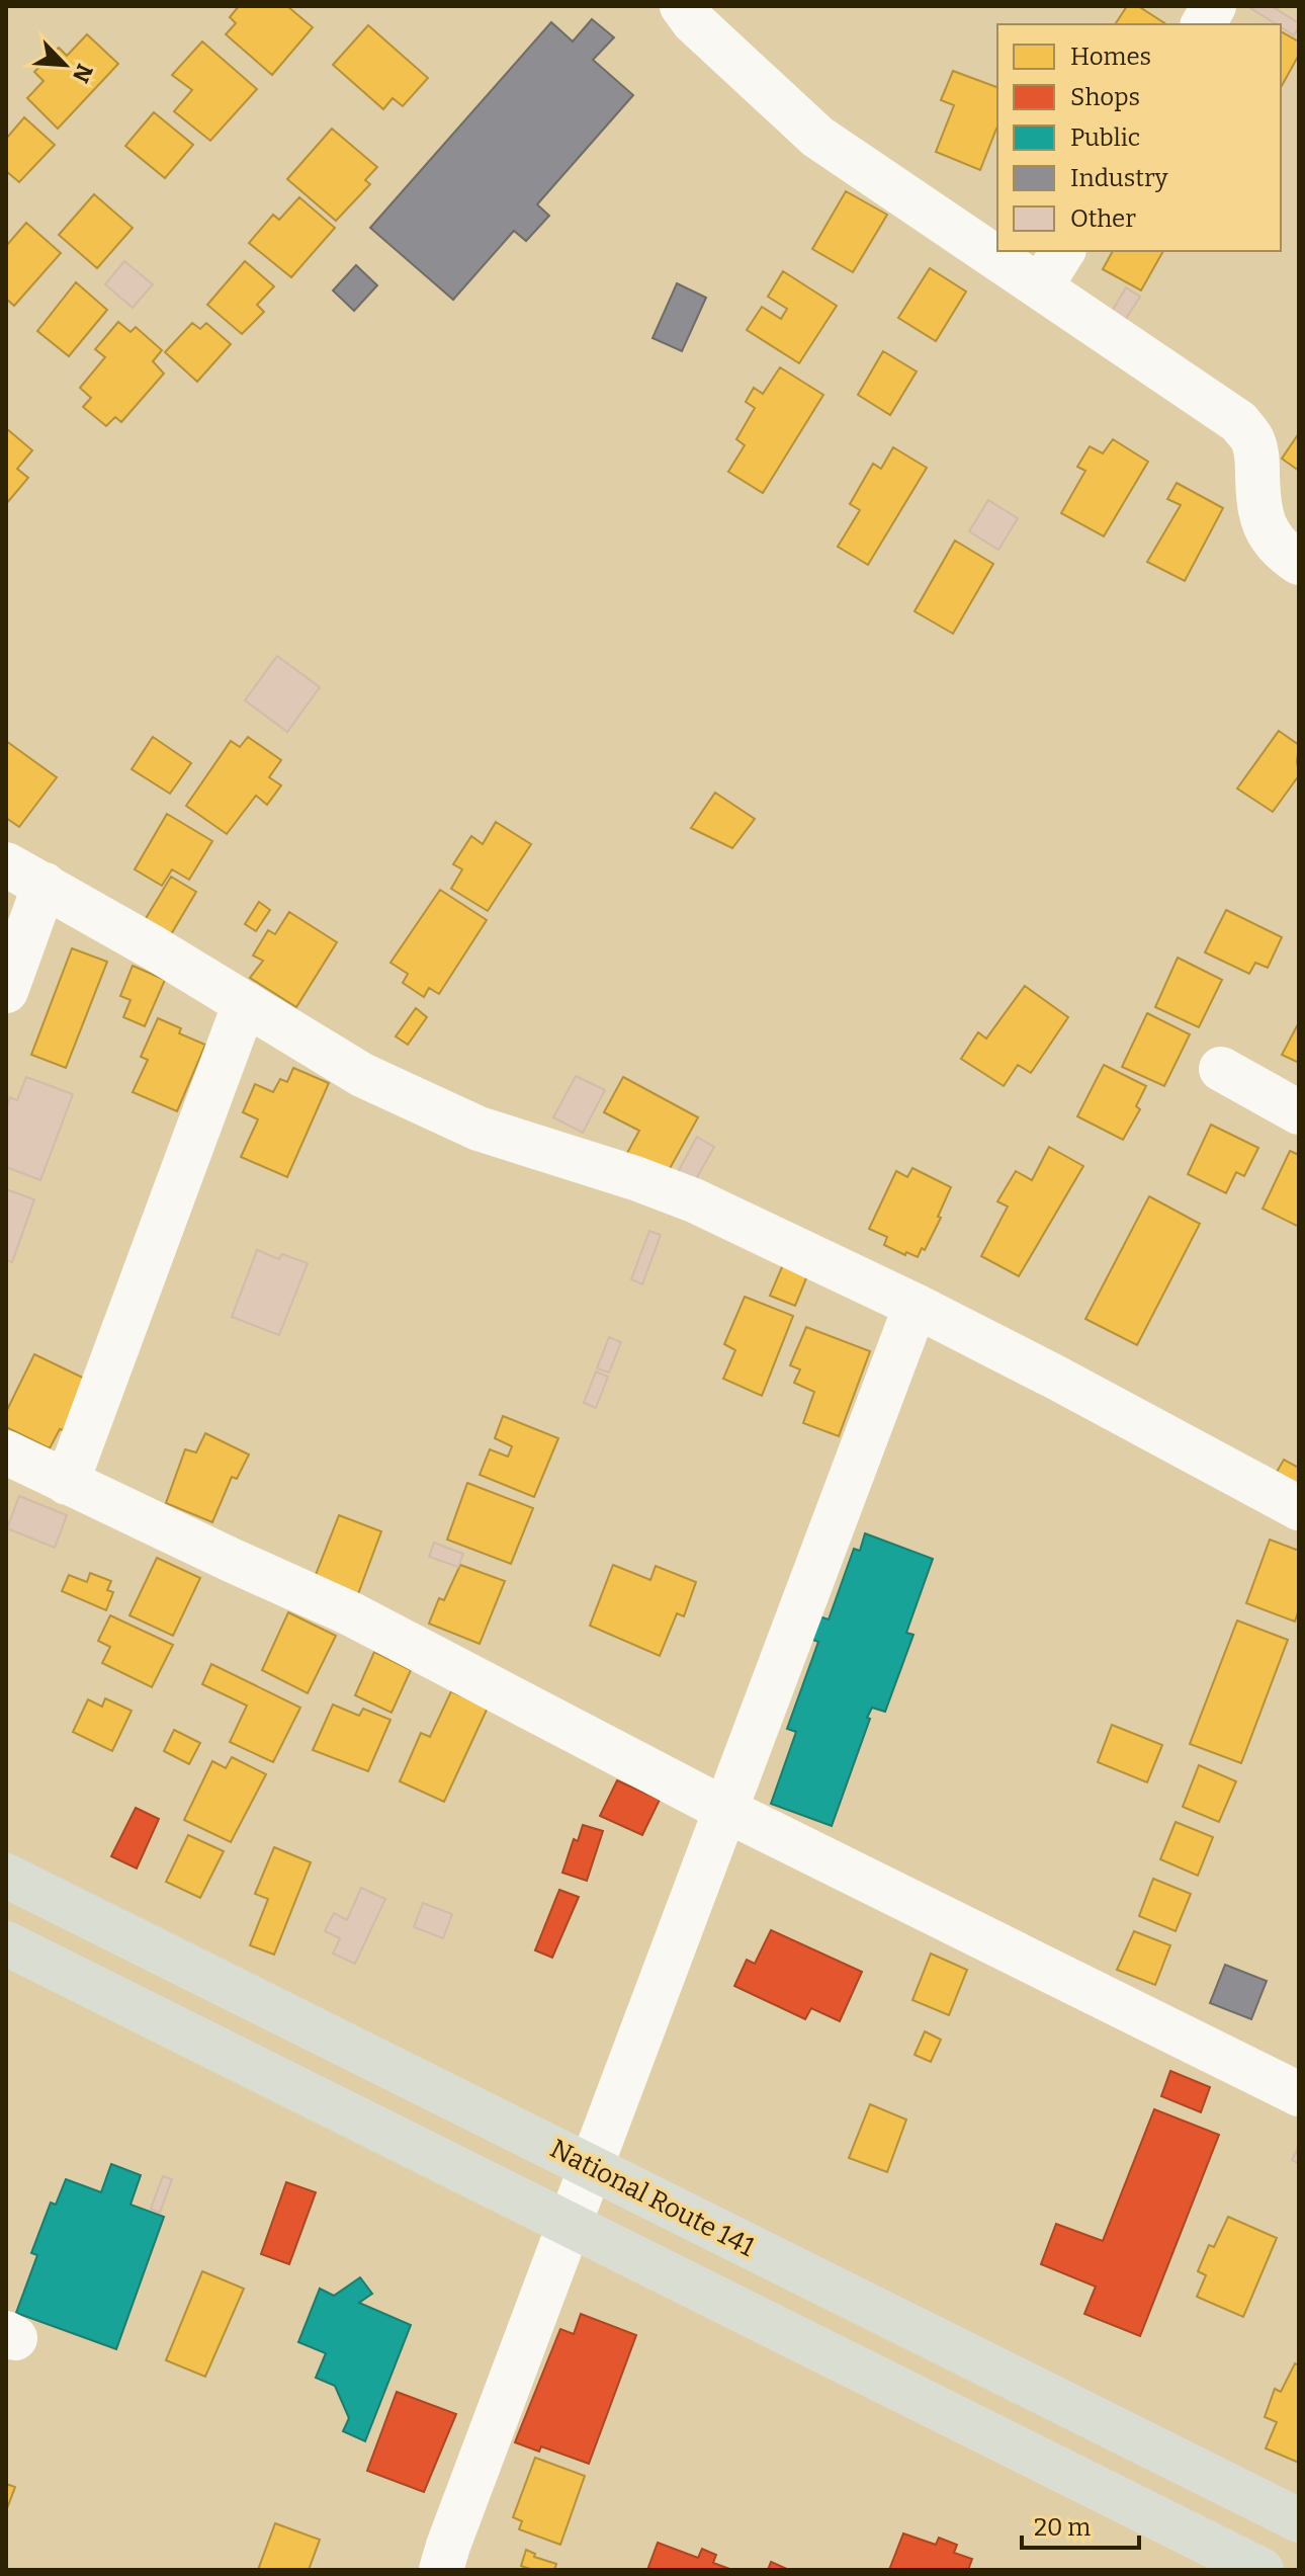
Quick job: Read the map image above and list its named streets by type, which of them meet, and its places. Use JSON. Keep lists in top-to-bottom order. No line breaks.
{"streets":{"highway":["National Route 141"]},"legend":["Homes","Shops","Public","Industry","Other"],"scale_bar":"20 m","north":"bottom right"}
